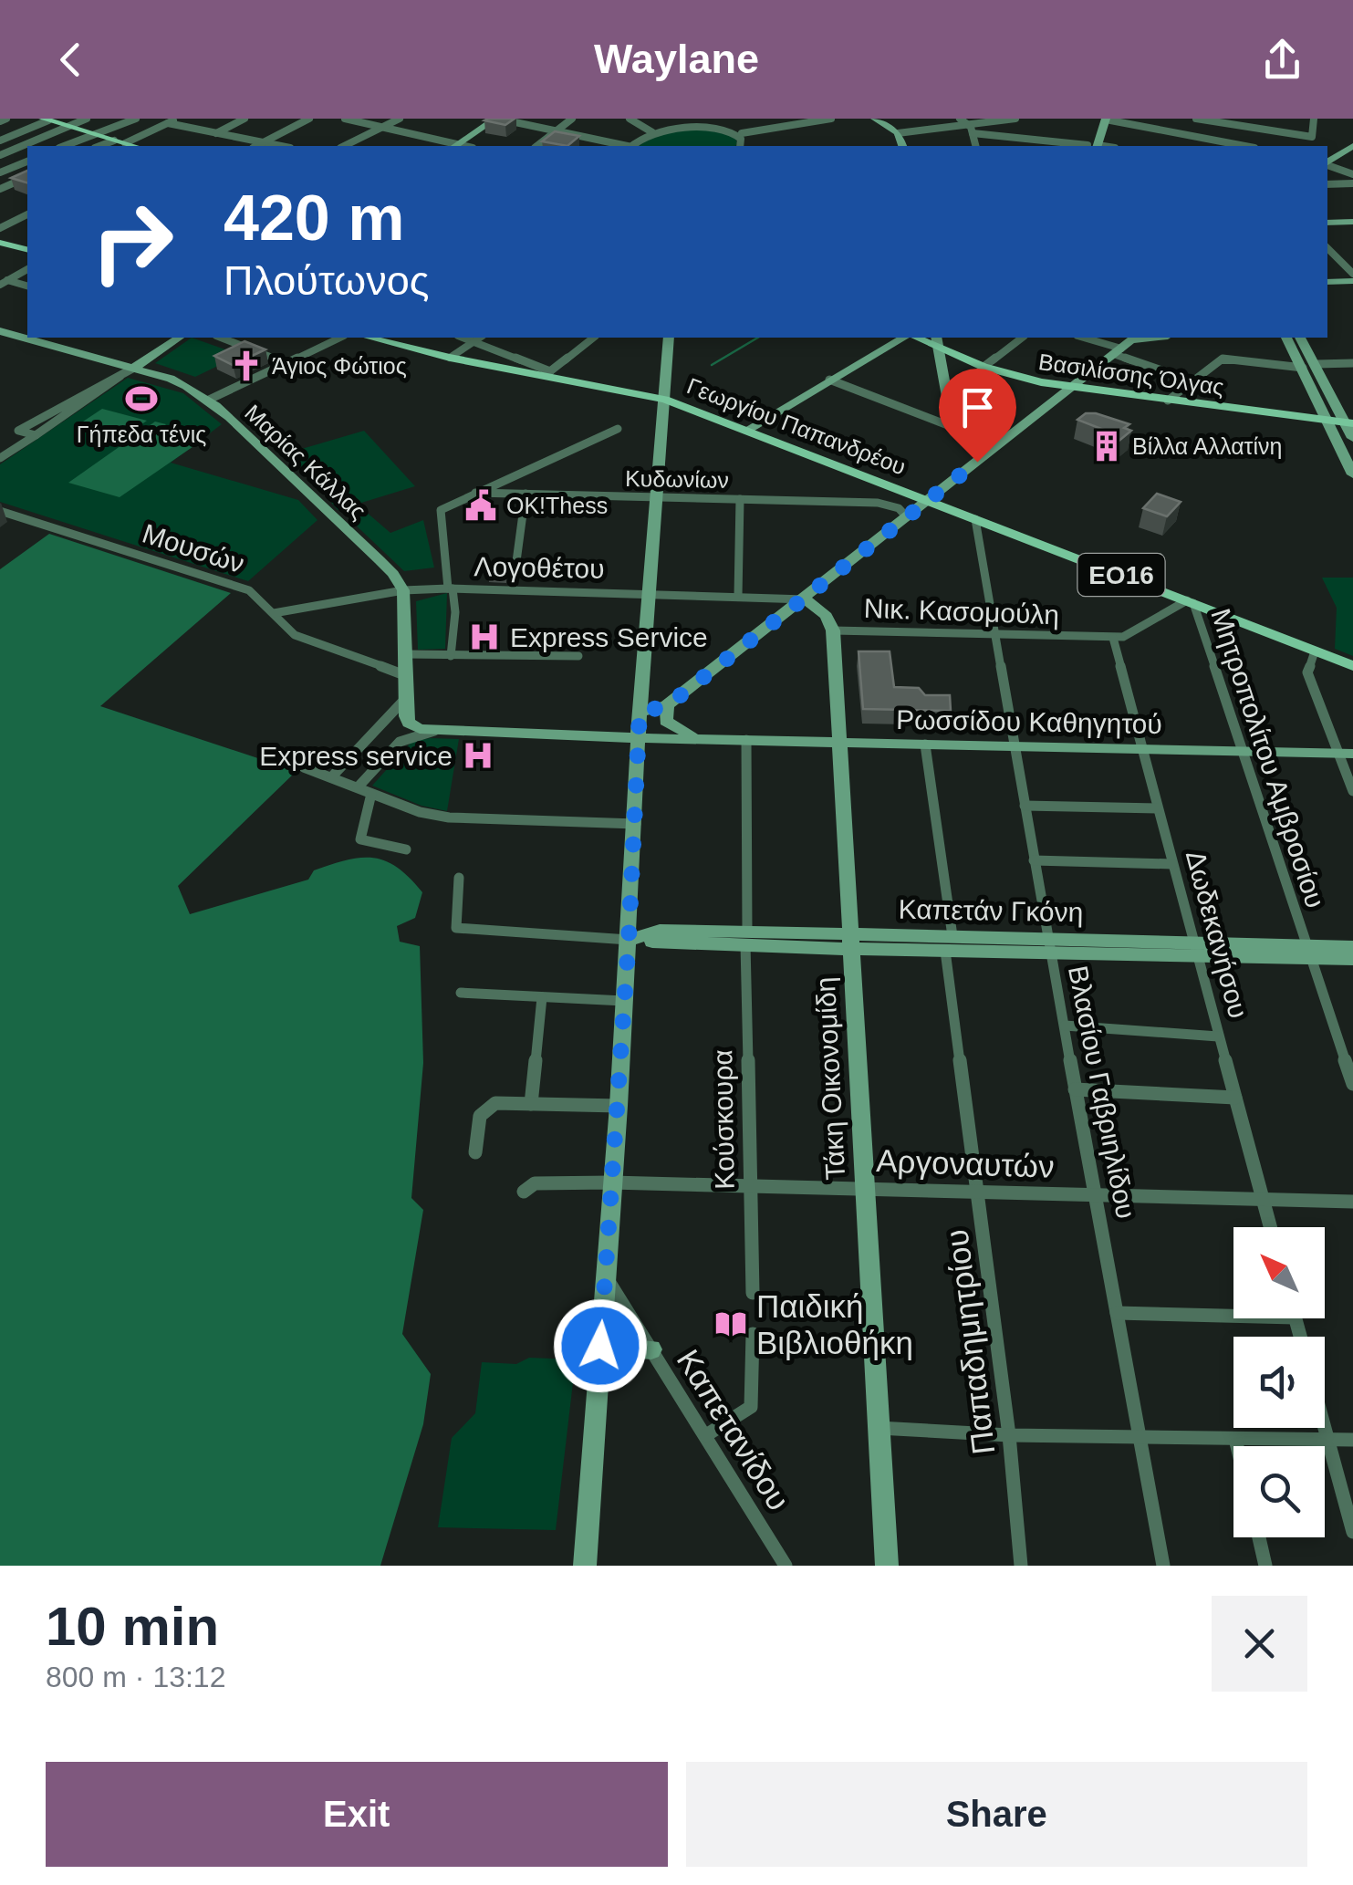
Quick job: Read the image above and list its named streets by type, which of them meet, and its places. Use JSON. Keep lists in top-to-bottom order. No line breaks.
{"streets":{"main road":["Βασιλίσσης Όλγας","Γεωργίου Παπανδρέου","Μαρίας Κάλλας","ΕΟ16","Ρωσσίδου Καθηγητού","Καπετάν Γκόνη","Τάκη Οικονομίδη"],"street":["Κυδωνίων","Μουσών","Λογοθέτου","Νικ. Κασομούλη","Μητροπολίτου Αμβροσίου","Δωδεκανήσου","Βλασίου Γαβριηλίδου","Κούσκουρα","Αργοναυτών","Παπαδημητρίου","Καπετανίδου"]},"crossings":[["Γεωργίου Παπανδρέου","Νικ. Κασομούλη"],["Γεωργίου Παπανδρέου","Μητροπολίτου Αμβροσίου"],["Γεωργίου Παπανδρέου","Βλασίου Γαβριηλίδου"],["Μαρίας Κάλλας","Λογοθέτου"],["Μουσών","Λογοθέτου"],["Νικ. Κασομούλη","Μητροπολίτου Αμβροσίου"],["Νικ. Κασομούλη","Δωδεκανήσου"],["Νικ. Κασομούλη","Τάκη Οικονομίδη"],["Νικ. Κασομούλη","Βλασίου Γαβριηλίδου"],["Ρωσσίδου Καθηγητού","Μητροπολίτου Αμβροσίου"],["Ρωσσίδου Καθηγητού","Δωδεκανήσου"],["Ρωσσίδου Καθηγητού","Τάκη Οικονομίδη"],["Ρωσσίδου Καθηγητού","Βλασίου Γαβριηλίδου"],["Ρωσσίδου Καθηγητού","Κούσκουρα"],["Ρωσσίδου Καθηγητού","Παπαδημητρίου"],["Μητροπολίτου Αμβροσίου","Καπετάν Γκόνη"],["Καπετάν Γκόνη","Δωδεκανήσου"],["Καπετάν Γκόνη","Τάκη Οικονομίδη"],["Καπετάν Γκόνη","Βλασίου Γαβριηλίδου"],["Καπετάν Γκόνη","Κούσκουρα"],["Καπετάν Γκόνη","Παπαδημητρίου"],["Δωδεκανήσου","Αργοναυτών"],["Τάκη Οικονομίδη","Αργοναυτών"],["Βλασίου Γαβριηλίδου","Αργοναυτών"],["Κούσκουρα","Αργοναυτών"],["Αργοναυτών","Παπαδημητρίου"]],"places":{"church":["Άγιος Φώτιος"],"sports":["Γήπεδα τένις"],"building":["Βίλλα Αλλατίνη"],"public building":["OK!Thess"],"hospital":["Express Service","Express service"],"library":["Παιδική Βιβλιοθήκη"]},"north":"top left","page":{"header":"Waylane","turn":["420 m","Πλούτωνος"],"heading":["10 min","800 m · 13:12"],"buttons":["Exit","Share"]}}
